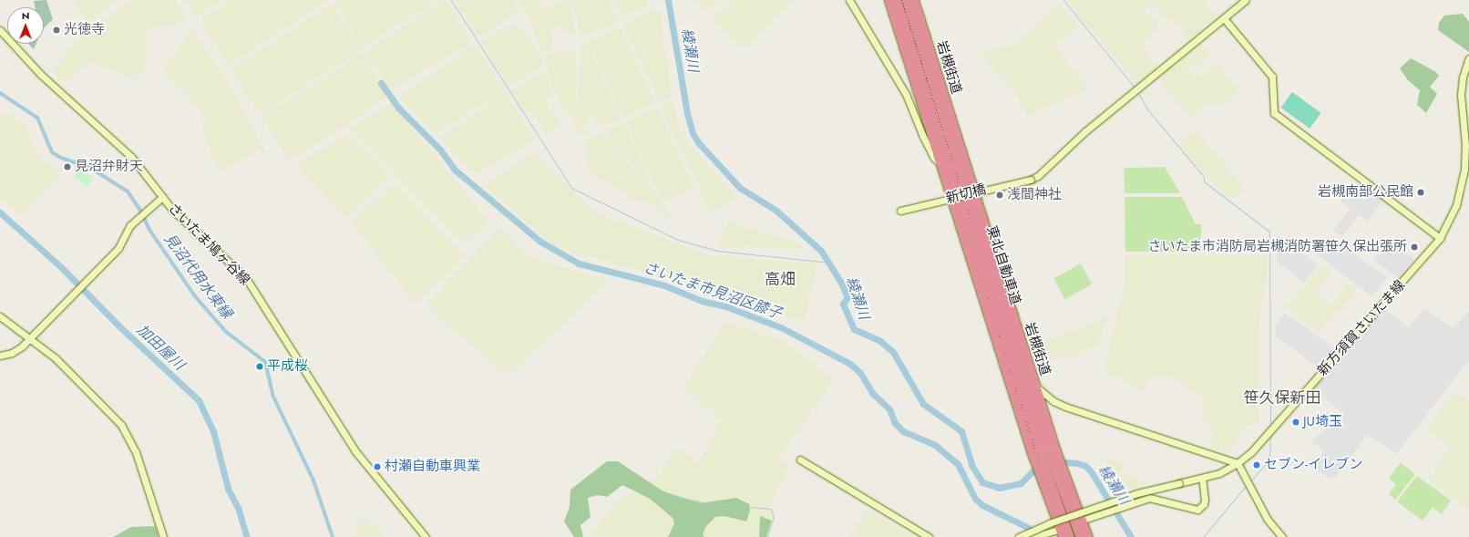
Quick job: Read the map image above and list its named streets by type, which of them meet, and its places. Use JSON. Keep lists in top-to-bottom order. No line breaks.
{"streets":{"highway":["岩槻街道","東北自動車道"],"street":["新切橋","さいたま鳩ヶ谷線","新方須賀さいたま線"]},"crossings":[["岩槻街道","東北自動車道"]],"districts":["高畑","笹久保新田"],"water":["綾瀬川","見沼代用水東縁","さいたま市見沼区膝子","加田屋川"],"places":["光徳寺","見沼弁財天","岩槻南部公民館","浅間神社","さいたま市消防局岩槻消防署笹久保出張所","平成桜","JU埼玉","セブン-イレブン","村瀬自動車興業"],"north":"top"}
